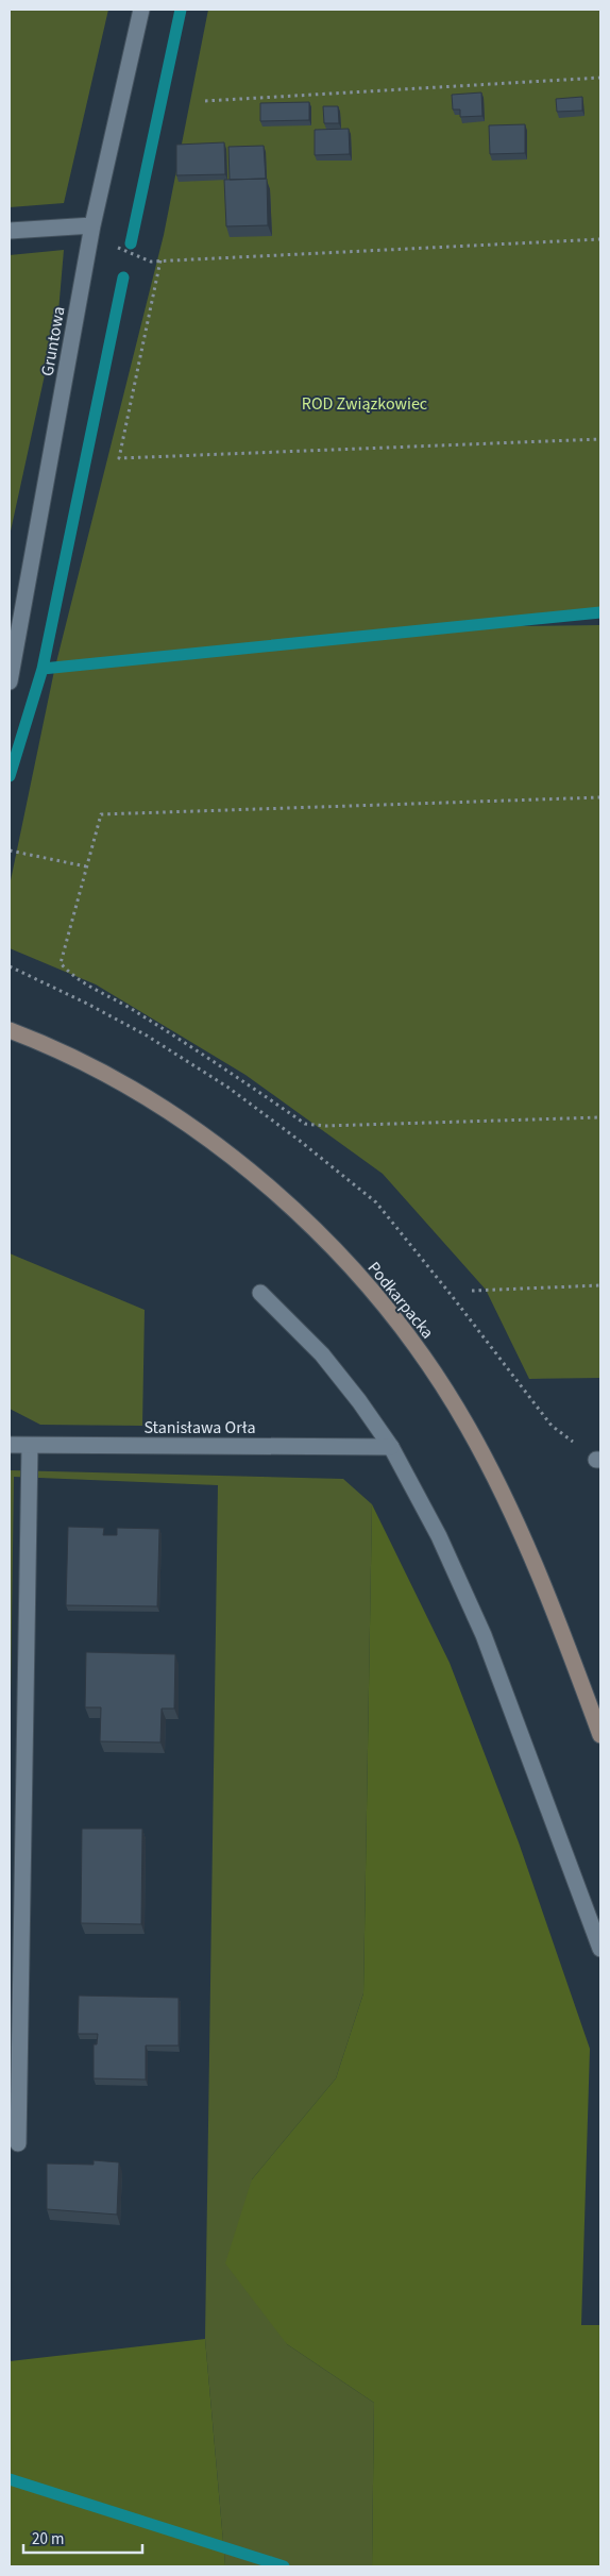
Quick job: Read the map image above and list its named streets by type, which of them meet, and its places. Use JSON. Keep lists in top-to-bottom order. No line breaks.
{"streets":{"main road":["Podkarpacka"],"street":["Gruntowa","Stanisława Orła"]},"parks":["ROD Związkowiec"],"scale_bar":"20 m"}
